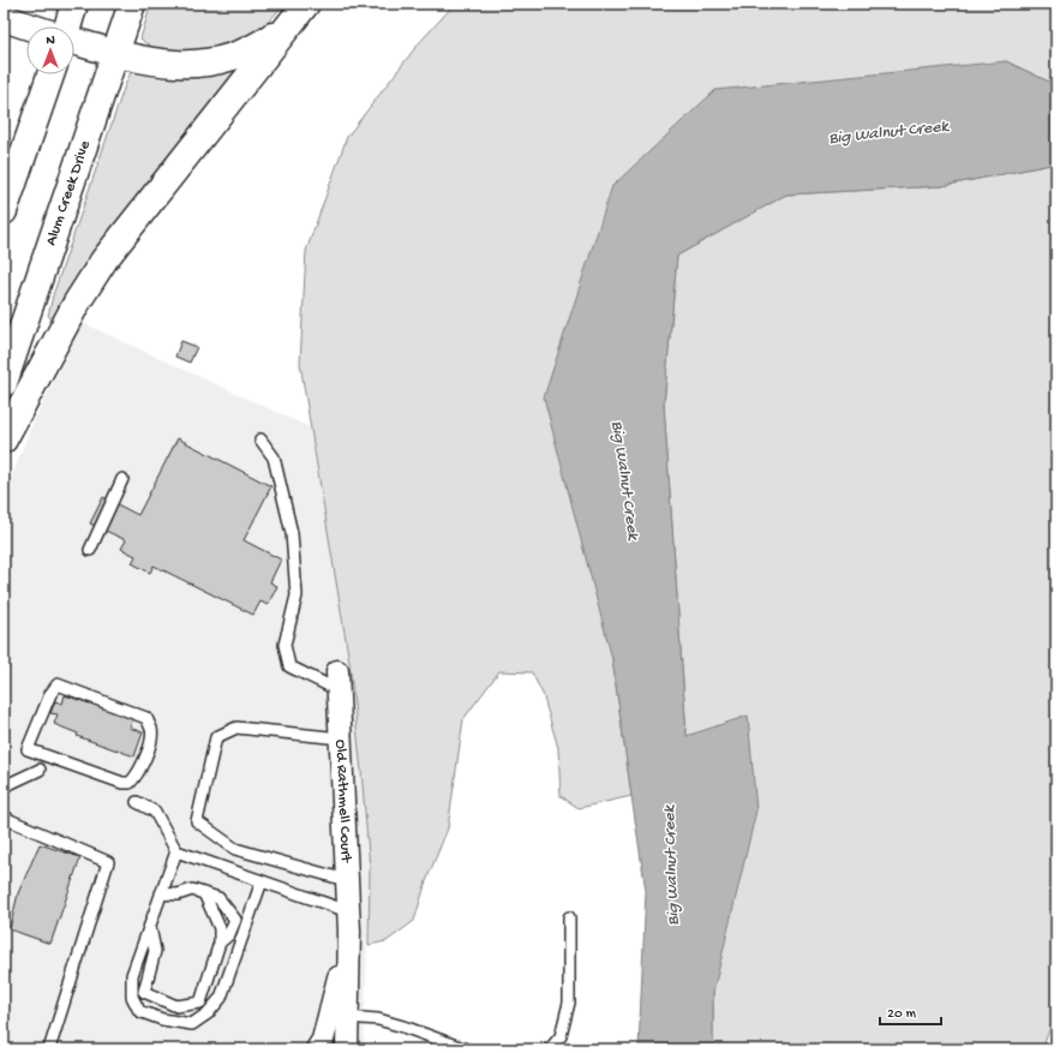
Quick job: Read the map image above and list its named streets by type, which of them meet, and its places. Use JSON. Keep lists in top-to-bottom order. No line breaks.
{"streets":{"main road":["Alum Creek Drive"],"street":["Old Rathmell Court"]},"water":["Big Walnut Creek"],"scale_bar":"20 m","north":"top"}
